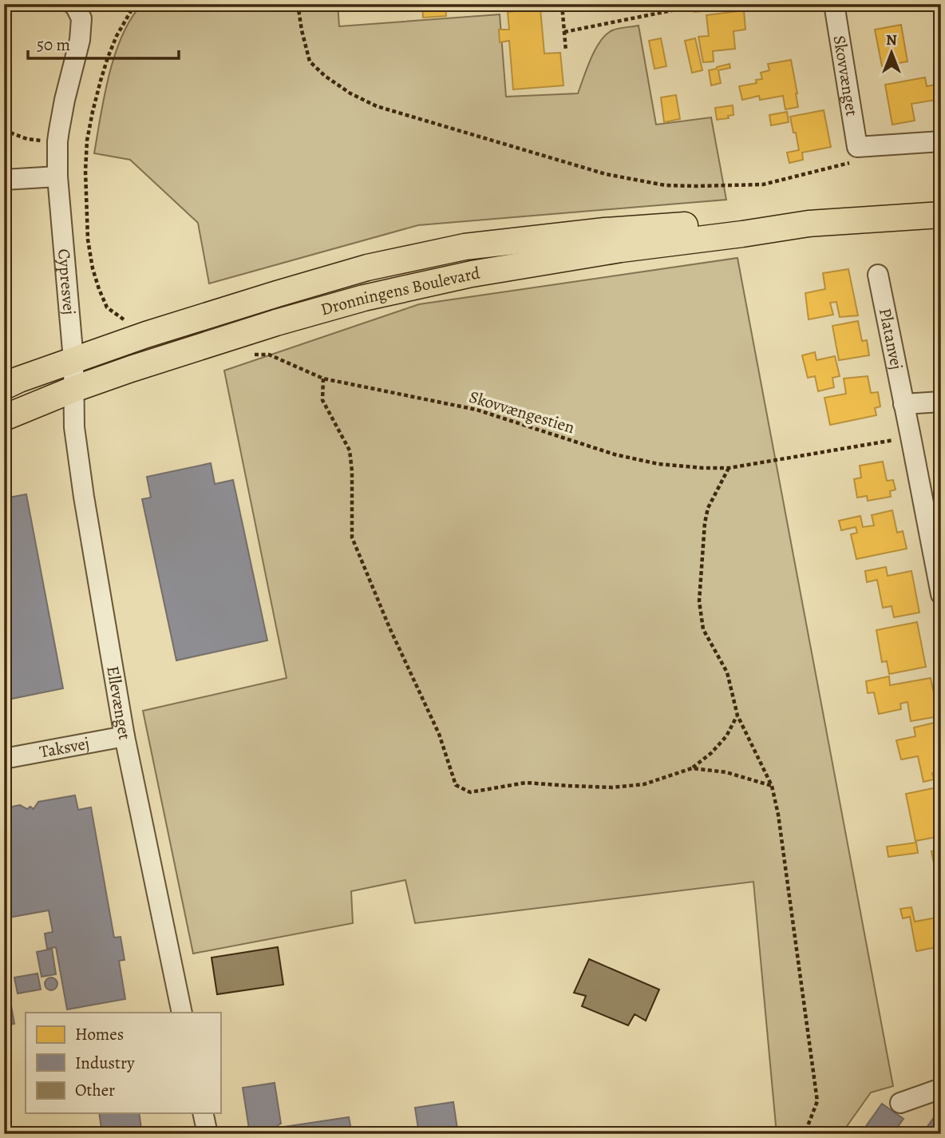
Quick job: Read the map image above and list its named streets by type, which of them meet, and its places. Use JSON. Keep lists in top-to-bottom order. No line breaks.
{"streets":{"main road":["Dronningens Boulevard"],"street":["Skovvænget","Cypresvej","Platanvej","Ellevænget","Taksvej"],"path":["Skovvængestien"]},"crossings":[["Cypresvej","Dronningens Boulevard"],["Cypresvej","Ellevænget"],["Dronningens Boulevard","Ellevænget"],["Platanvej","Skovvængestien"],["Ellevænget","Taksvej"]],"legend":["Homes","Industry","Other"],"scale_bar":"50 m","north":"top"}
